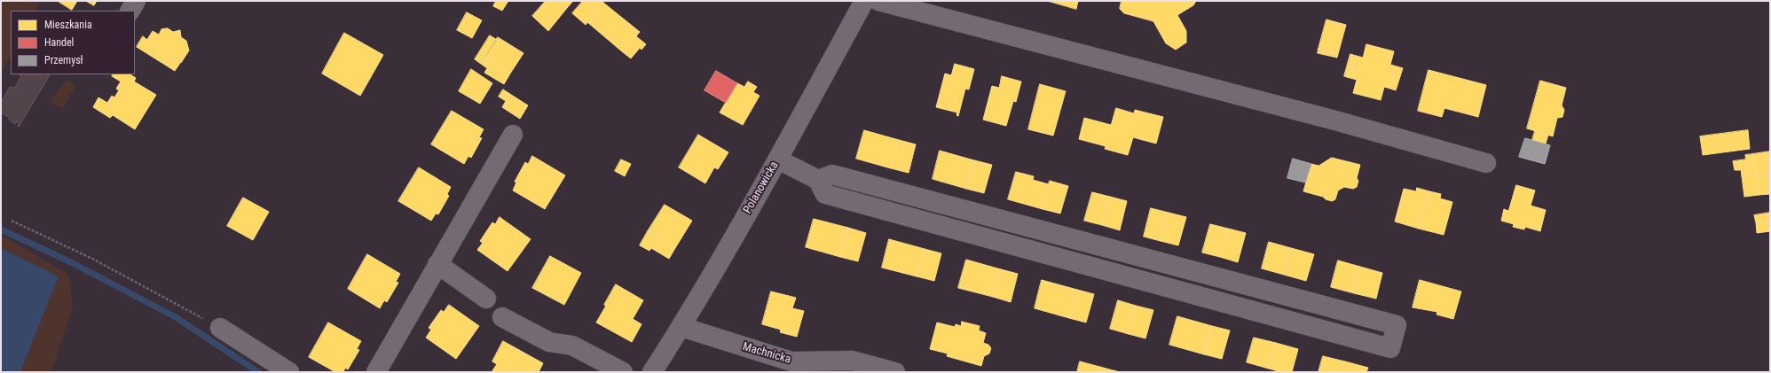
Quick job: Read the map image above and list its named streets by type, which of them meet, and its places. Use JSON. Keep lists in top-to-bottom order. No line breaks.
{"streets":{"street":["Polanowicka","Machnicka"]},"crossings":[["Polanowicka","Machnicka"]],"legend":["Mieszkania","Handel","Przemysł"]}
